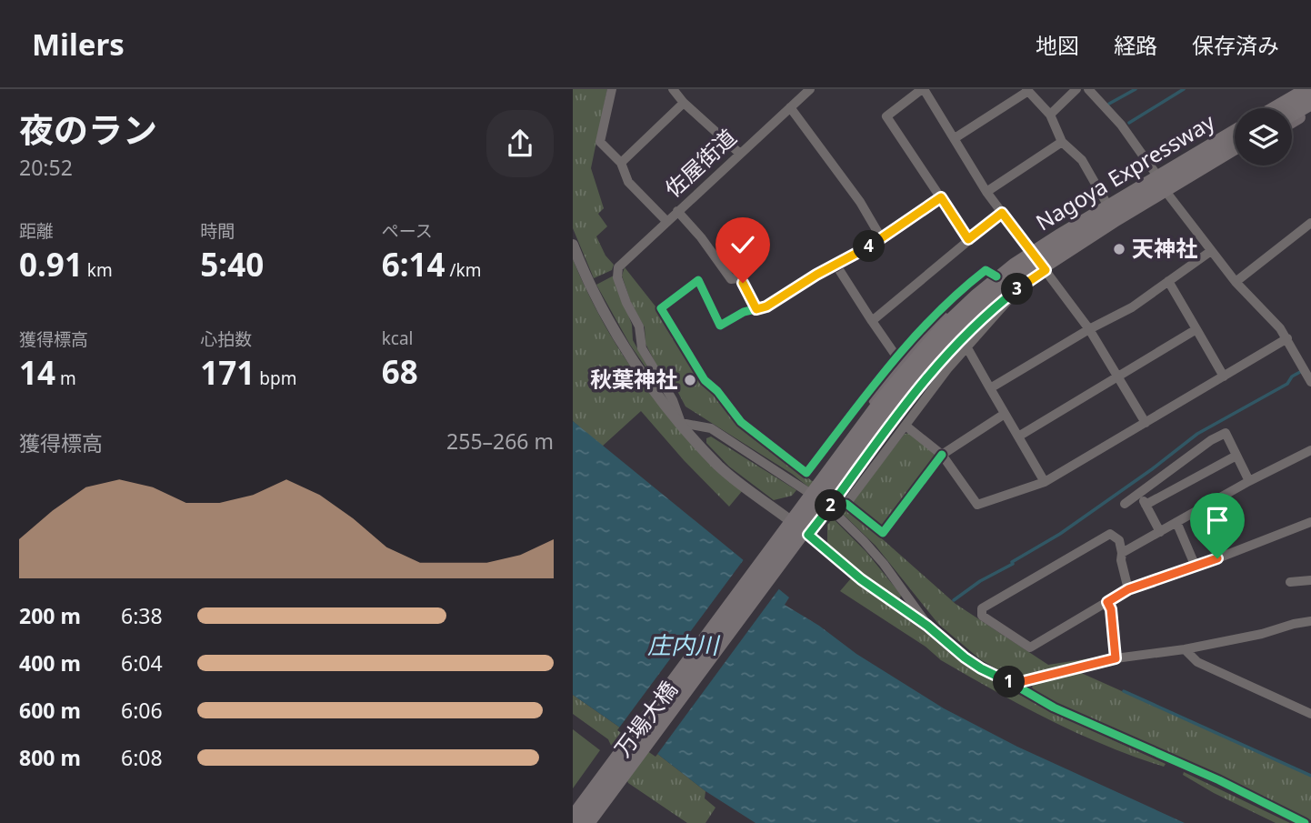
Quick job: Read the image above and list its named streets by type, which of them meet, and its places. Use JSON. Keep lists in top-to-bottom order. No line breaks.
{"streets":{"highway":["Nagoya Expressway"],"main road":["万場大橋"],"street":["佐屋街道"]},"water":["庄内川"],"places":["天神社","秋葉神社"],"page":{"header":"Milers","nav":["地図","経路","保存済み"],"heading":["夜のラン","20:52"],"stats":[["距離","0.91 km"],["時間","5:40"],["ペース","6:14 /km"],["獲得標高","14 m"],["心拍数","171 bpm"],["kcal","68"]],"pins":["4","3","2","1"],"chart":["獲得標高","255–266 m"],"list":[{"name":"200 m","note":"6:38"},{"name":"400 m","note":"6:04"},{"name":"600 m","note":"6:06"},{"name":"800 m","note":"6:08"}]}}
